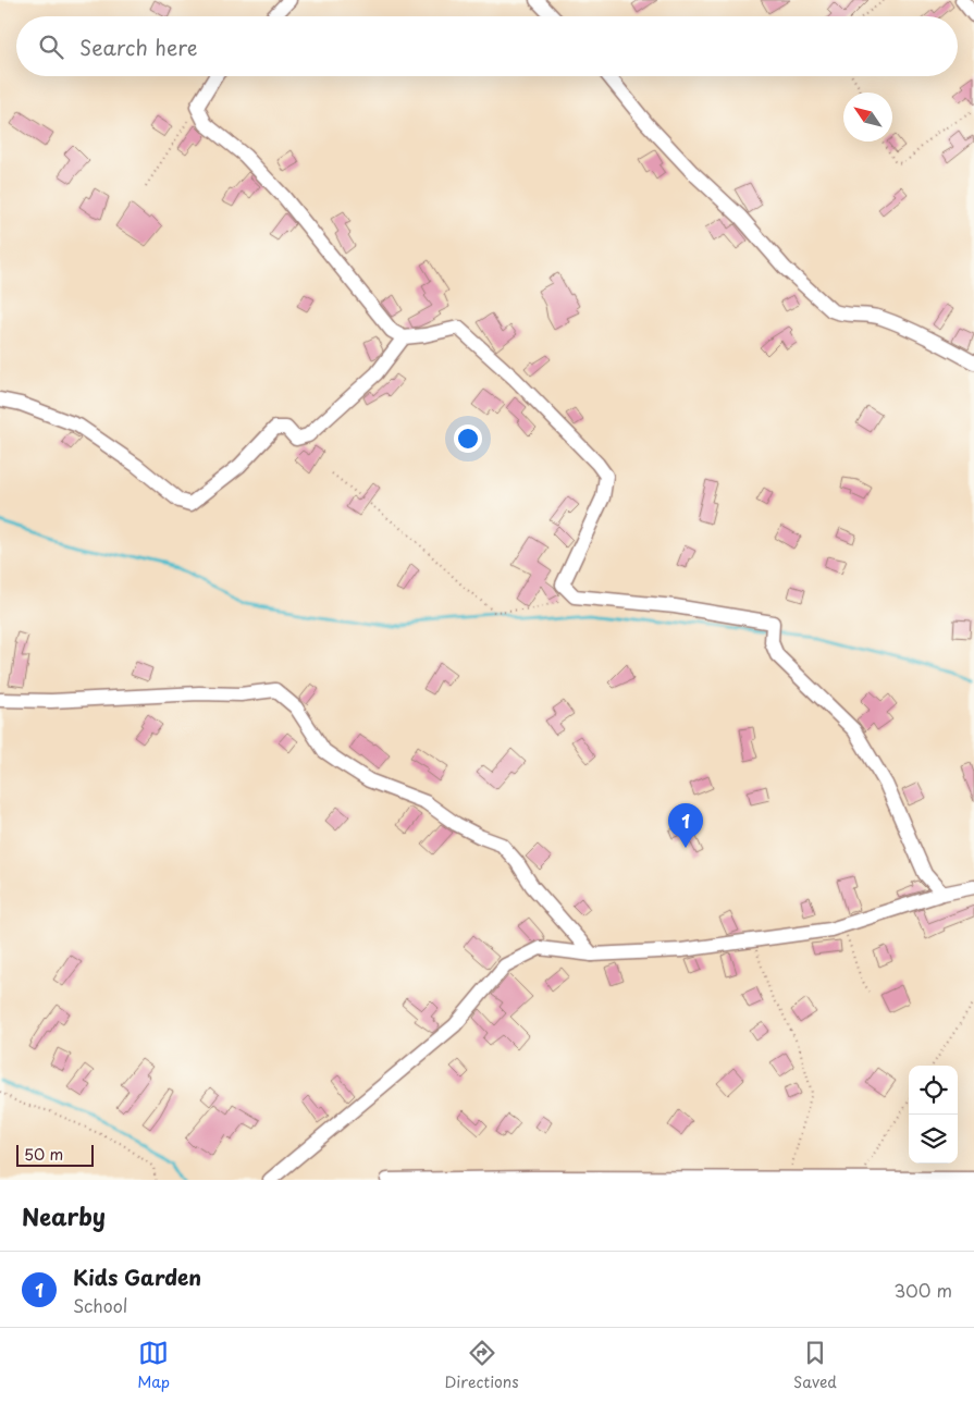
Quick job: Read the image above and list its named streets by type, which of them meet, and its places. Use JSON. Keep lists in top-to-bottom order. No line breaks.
{"scale_bar":"50 m","north":"top left","page":{"search":"Search here","pins":"1","scale":"50 m","heading":"Nearby","list":[{"mark":"1","name":"Kids Garden","note":"School","value":"300 m"}],"nav":["Map","Directions","Saved"]}}
